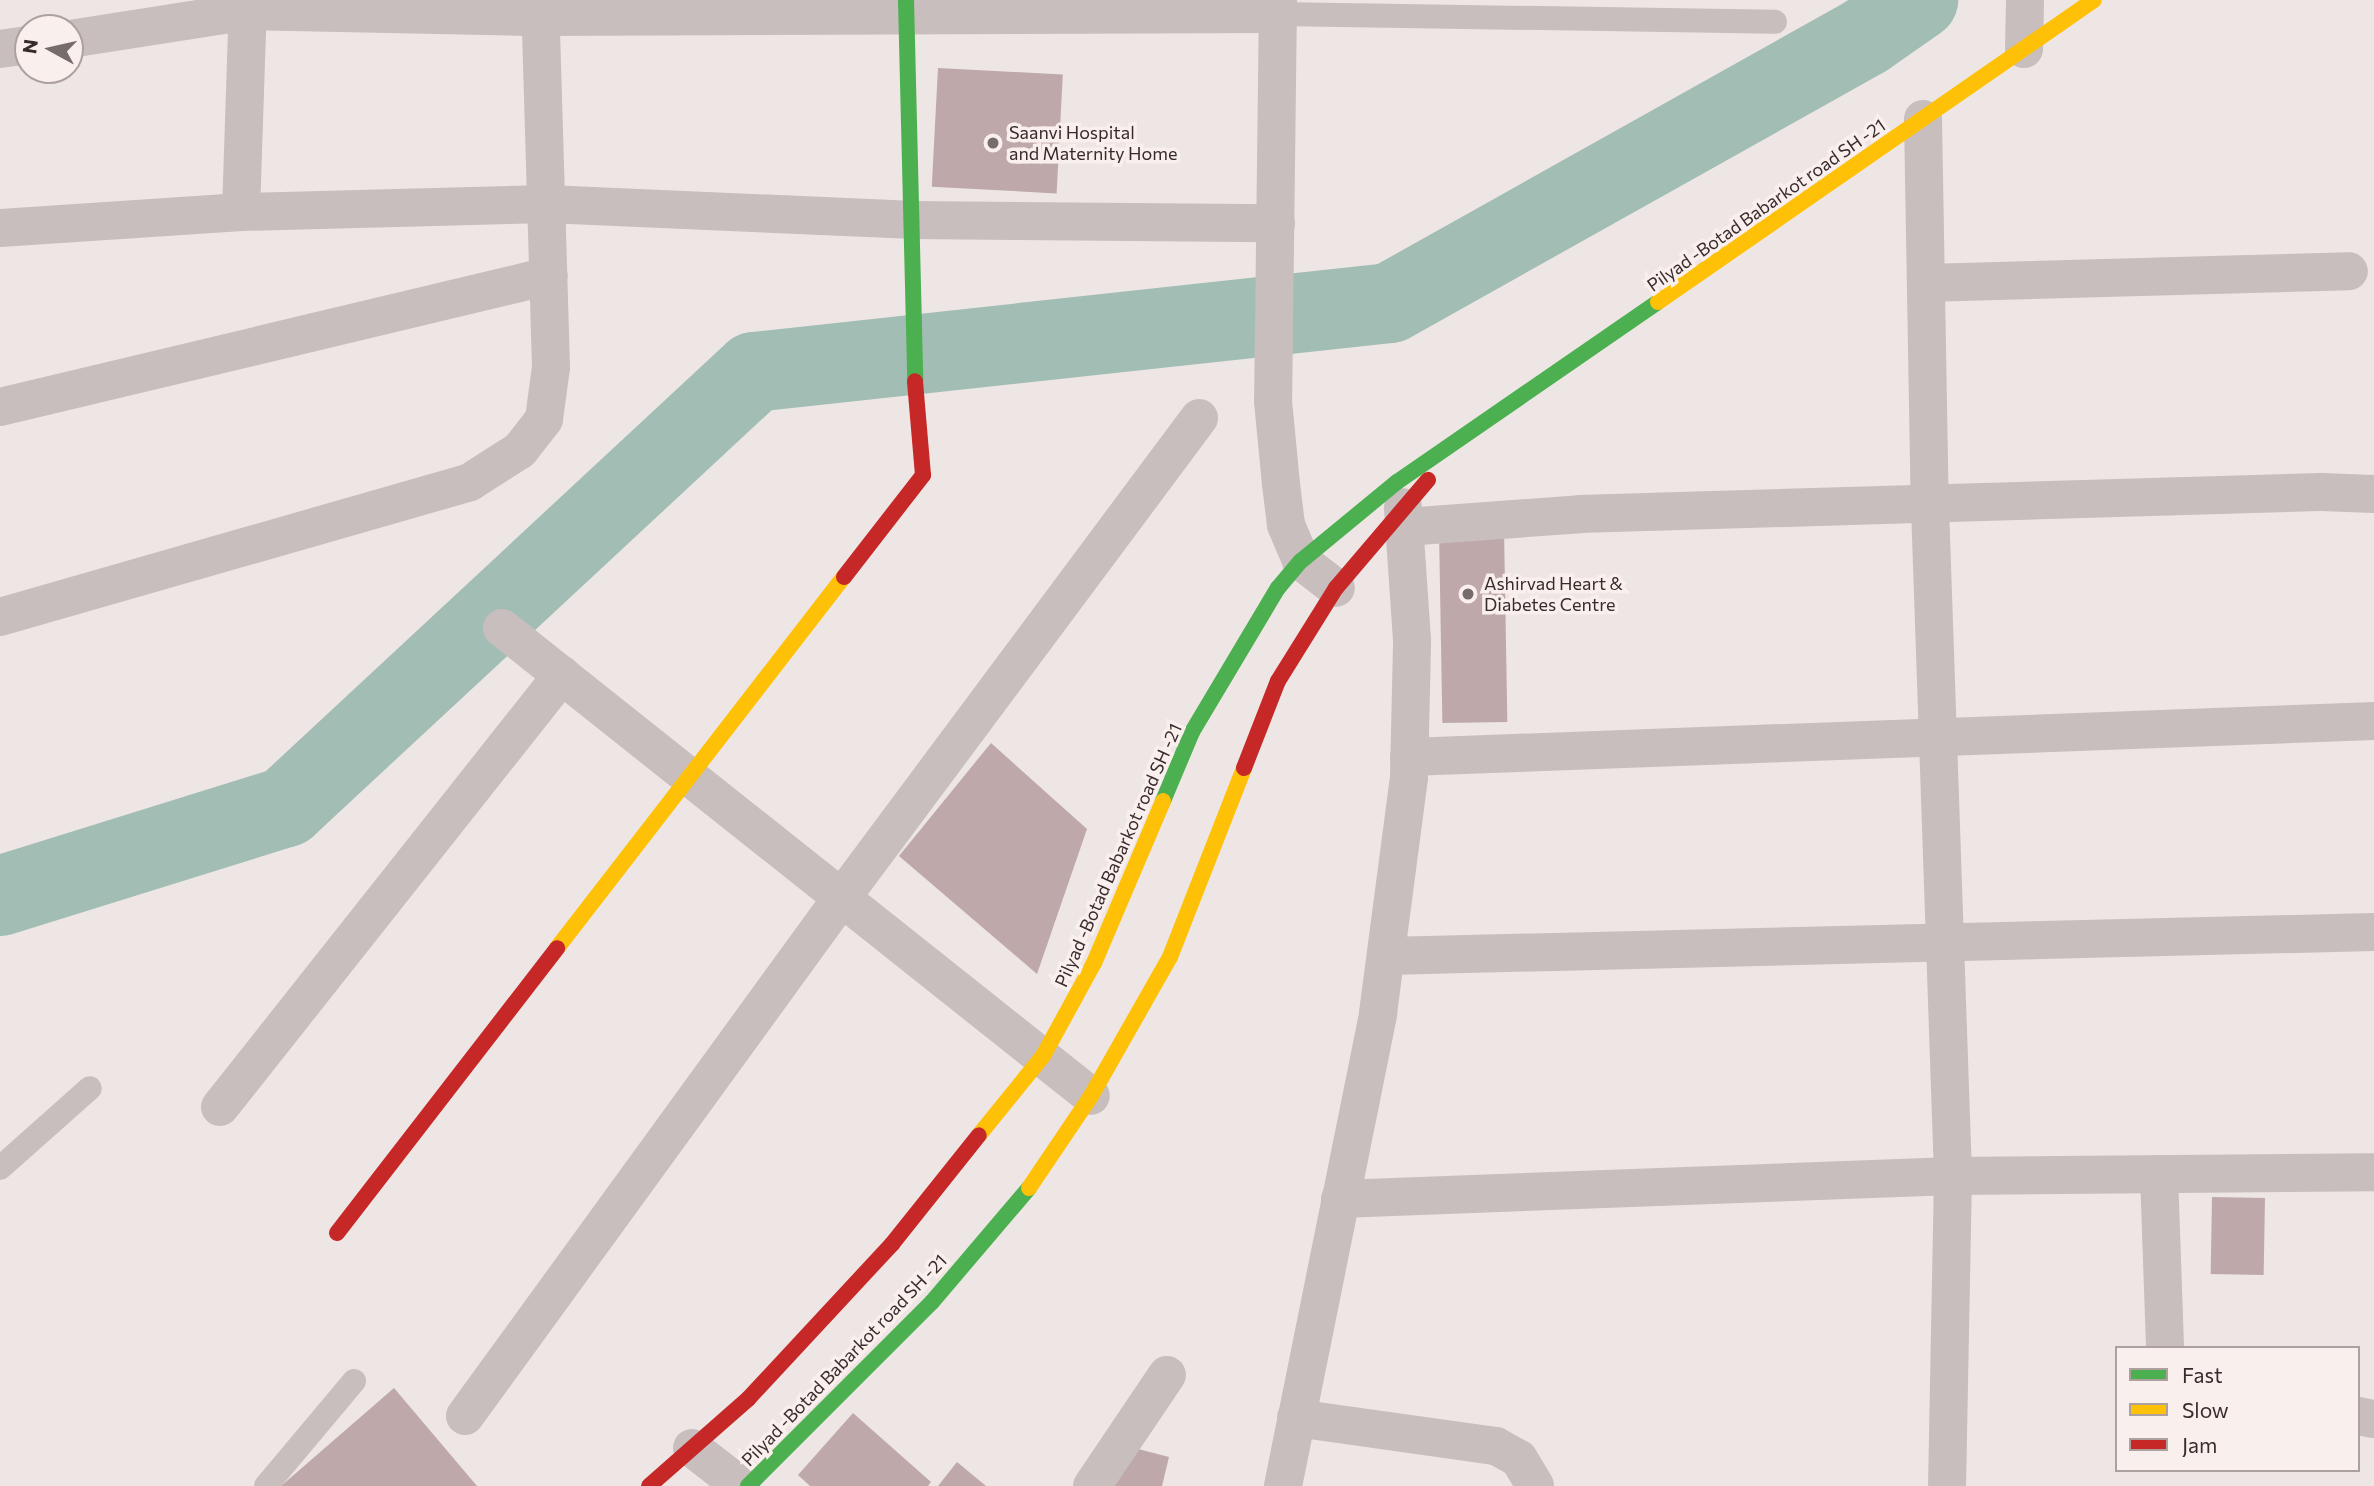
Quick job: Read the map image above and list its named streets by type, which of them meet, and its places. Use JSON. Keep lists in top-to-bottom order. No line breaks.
{"streets":{"main road":["Pilyad -Botad Babarkot road SH -21"]},"places":["Saanvi Hospital and Maternity Home","Ashirvad Heart & Diabetes Centre"],"legend":["Fast","Slow","Jam"],"north":"left"}
